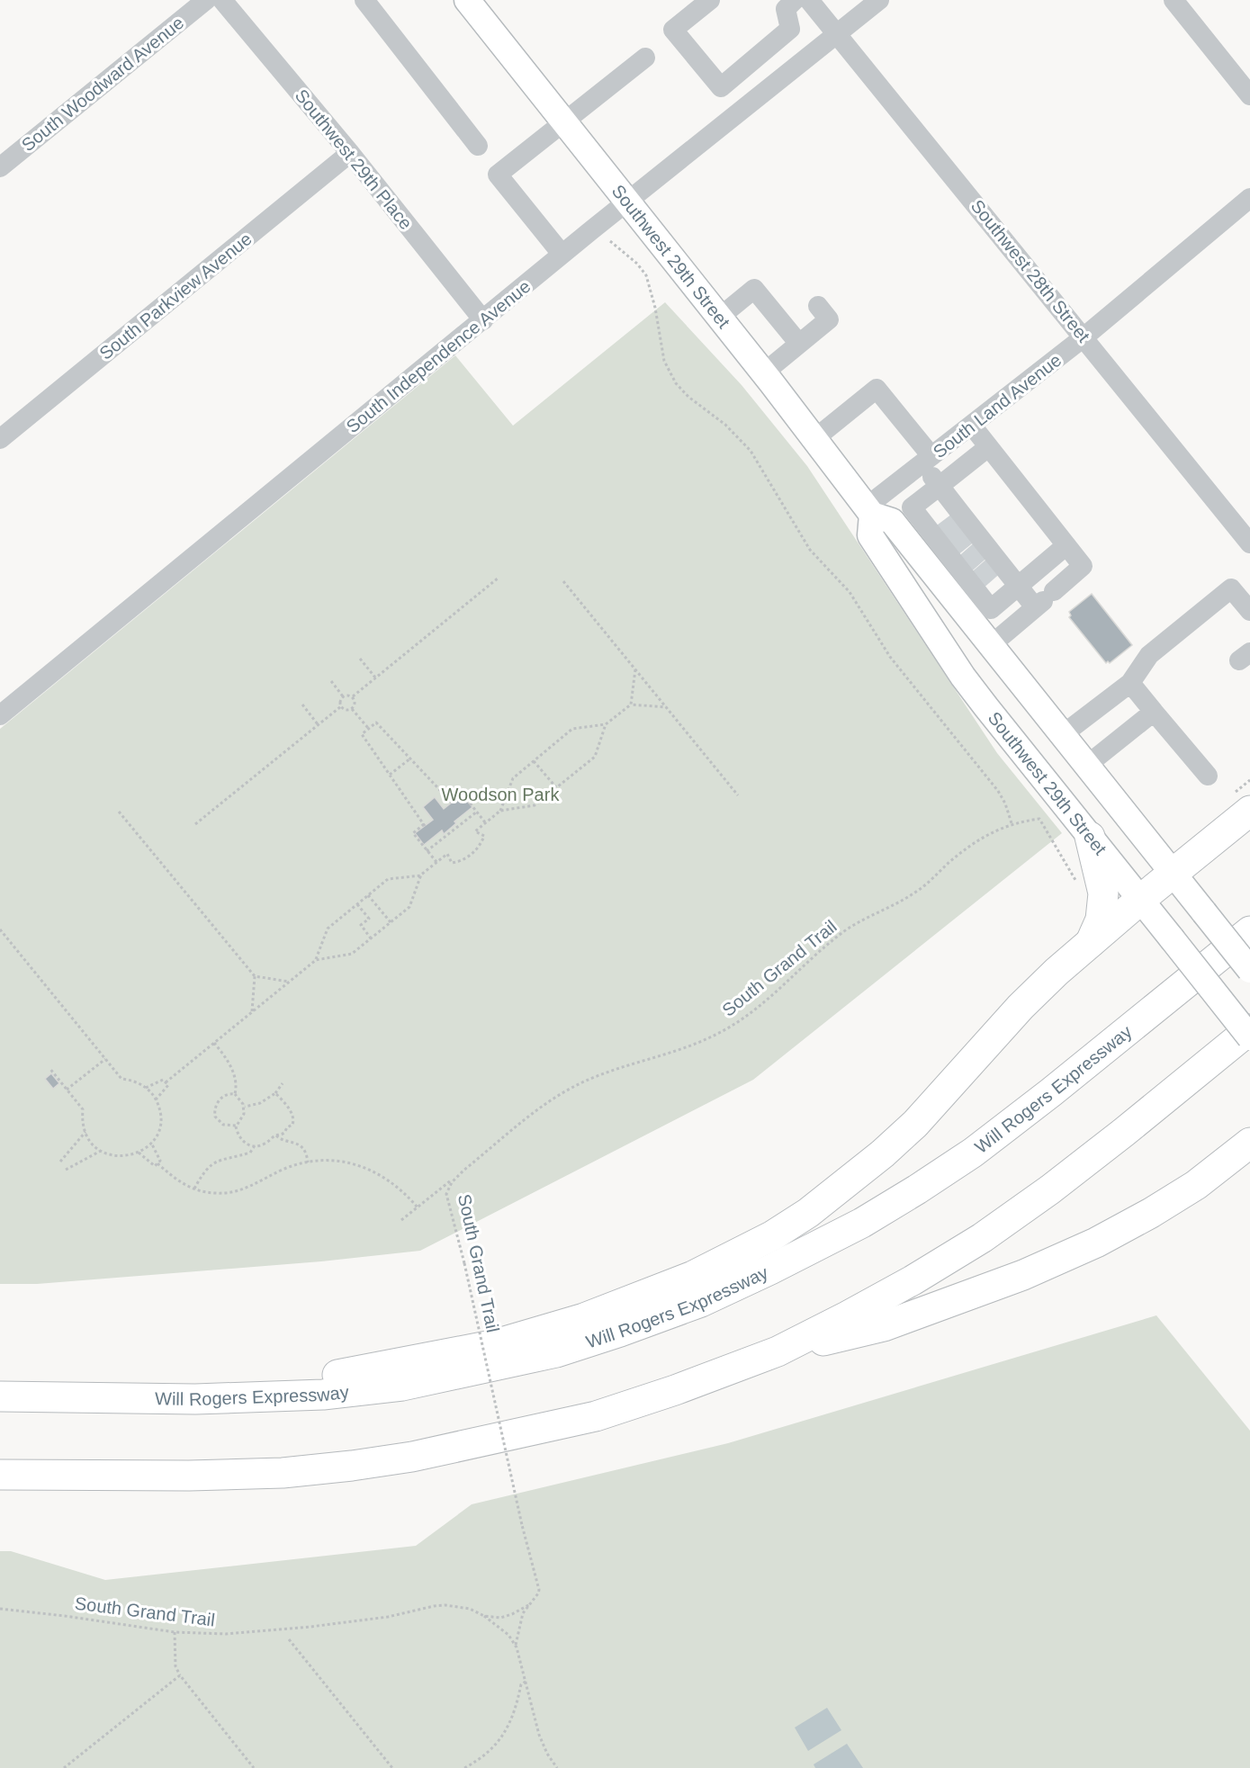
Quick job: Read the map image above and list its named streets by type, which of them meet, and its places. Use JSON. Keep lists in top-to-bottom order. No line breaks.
{"streets":{"highway":["Will Rogers Expressway"],"main road":["Southwest 29th Street"],"street":["South Woodward Avenue","Southwest 29th Place","Southwest 28th Street","South Parkview Avenue","South Independence Avenue","South Land Avenue"],"path":["South Grand Trail"]},"crossings":[["Southwest 29th Place","South Parkview Avenue"],["Southwest 29th Place","South Independence Avenue"],["Southwest 29th Street","South Independence Avenue"],["Southwest 29th Street","South Land Avenue"],["Southwest 28th Street","South Independence Avenue"],["Southwest 28th Street","South Land Avenue"]],"parks":["Woodson Park"]}
